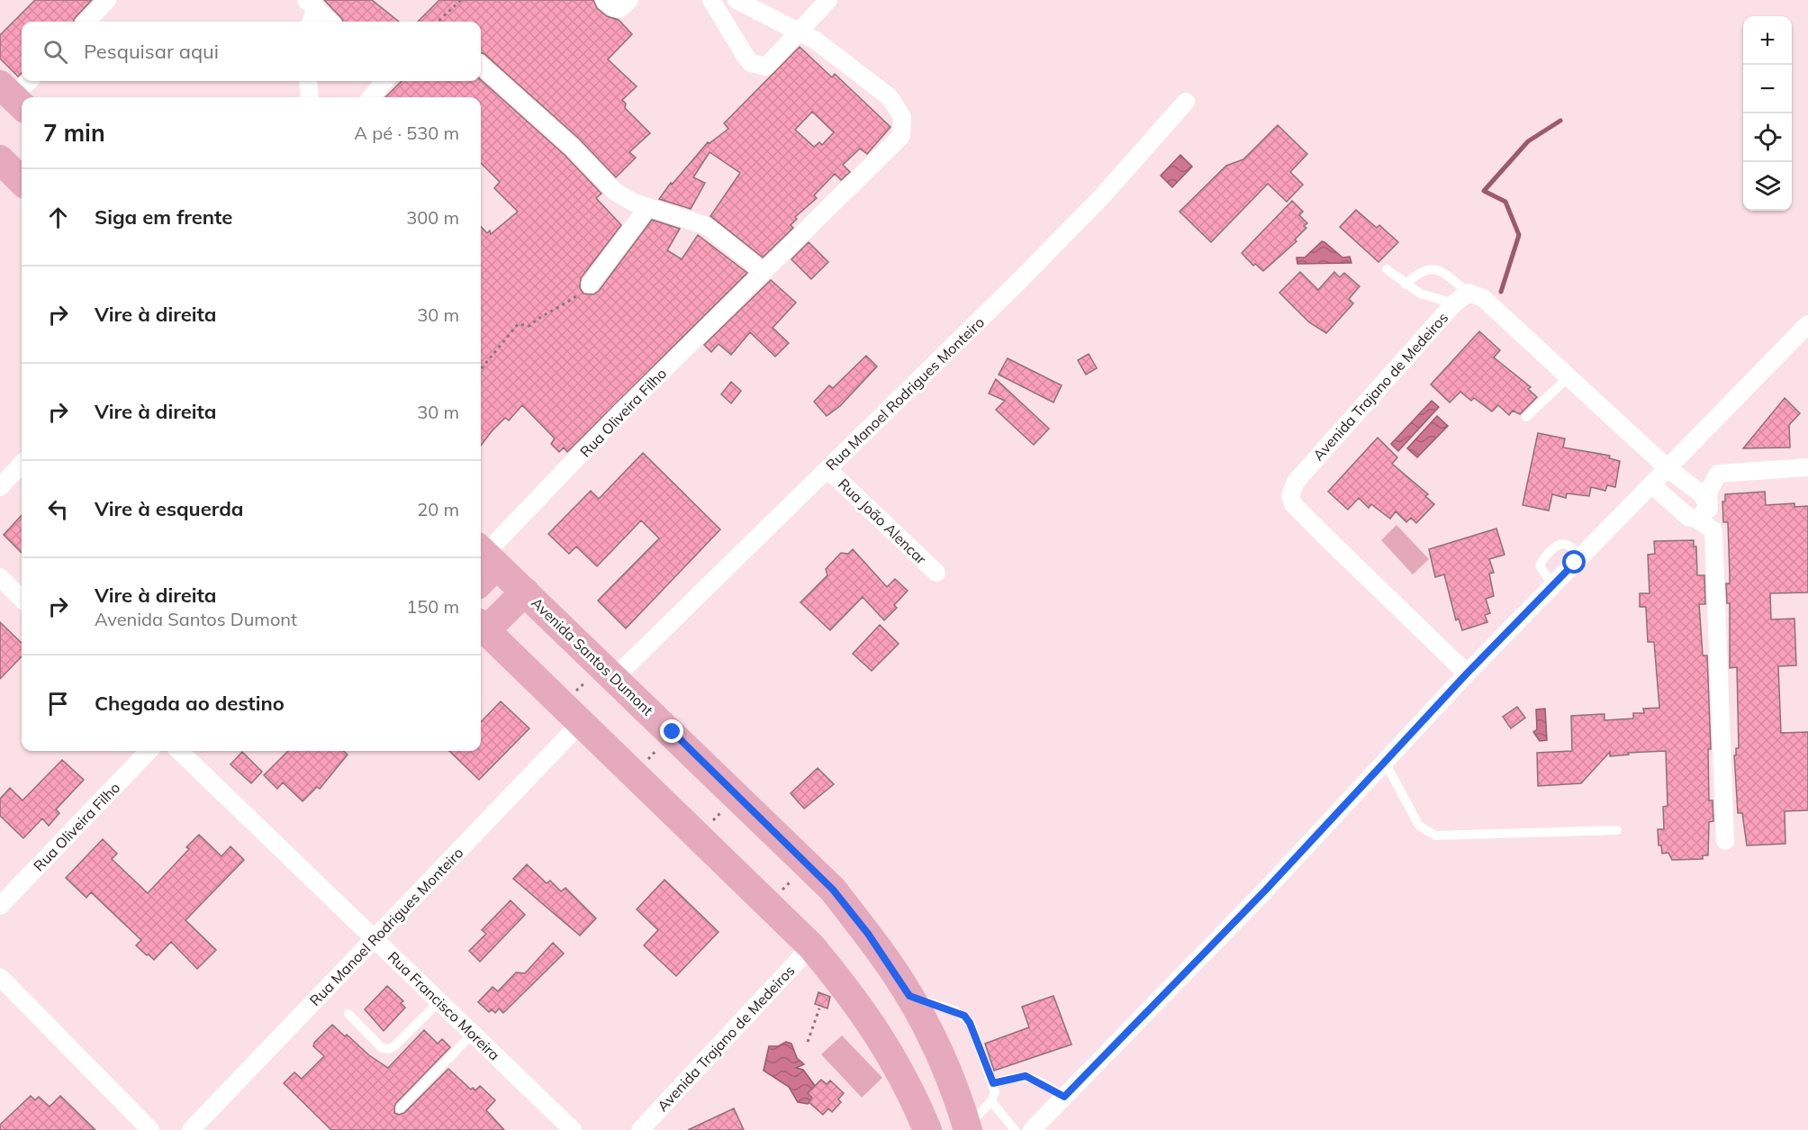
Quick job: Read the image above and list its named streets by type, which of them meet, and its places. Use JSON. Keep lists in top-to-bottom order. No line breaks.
{"streets":{"main road":["Avenida Santos Dumont"],"street":["Avenida Trajano de Medeiros","Rua Manoel Rodrigues Monteiro","Rua Oliveira Filho","Rua João Alencar","Rua Francisco Moreira"]},"crossings":[["Rua Manoel Rodrigues Monteiro","Rua João Alencar"],["Rua Manoel Rodrigues Monteiro","Avenida Santos Dumont"],["Rua Manoel Rodrigues Monteiro","Rua Francisco Moreira"],["Rua Oliveira Filho","Avenida Santos Dumont"]],"page":{"map_buttons":["+","−"],"search":"Pesquisar aqui","heading":["7 min","A pé · 530 m"],"list":[["Siga em frente","300 m"],["Vire à direita","30 m"],["Vire à direita","30 m"],["Vire à esquerda","20 m"],["Vire à direita","Avenida Santos Dumont","150 m"],"Chegada ao destino"]}}
